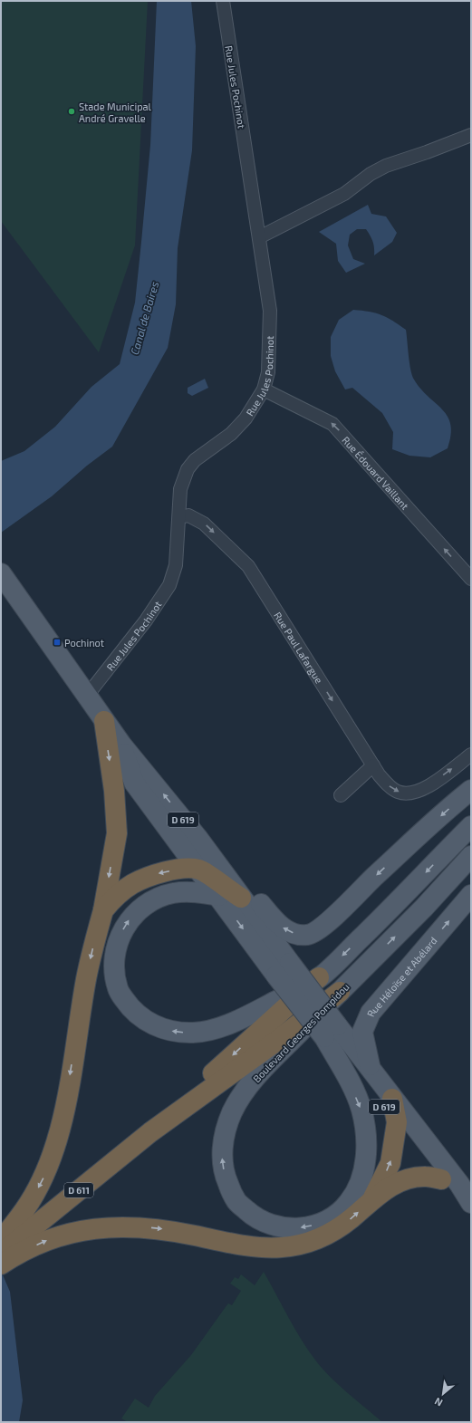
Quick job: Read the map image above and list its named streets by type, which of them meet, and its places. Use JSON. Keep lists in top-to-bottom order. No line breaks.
{"streets":{"highway":["D 611"],"main road":["D 619","Rue Héloïse et Abélard","Boulevard Georges Pompidou"],"street":["Rue Jules Pochinot","Rue Édouard Vaillant","Rue Paul Lafargue"]},"crossings":[["Rue Jules Pochinot","Rue Édouard Vaillant"],["Rue Jules Pochinot","Rue Paul Lafargue"],["Rue Jules Pochinot","D 619"],["D 619","Rue Héloïse et Abélard"],["D 619","Boulevard Georges Pompidou"],["Boulevard Georges Pompidou","D 611"]],"one_way":["Rue Édouard Vaillant","Rue Paul Lafargue"],"water":["Canal de Baires"],"places":{"other":["Stade Municipal André Gravelle"],"transit":["Pochinot"]},"north":"bottom left"}
